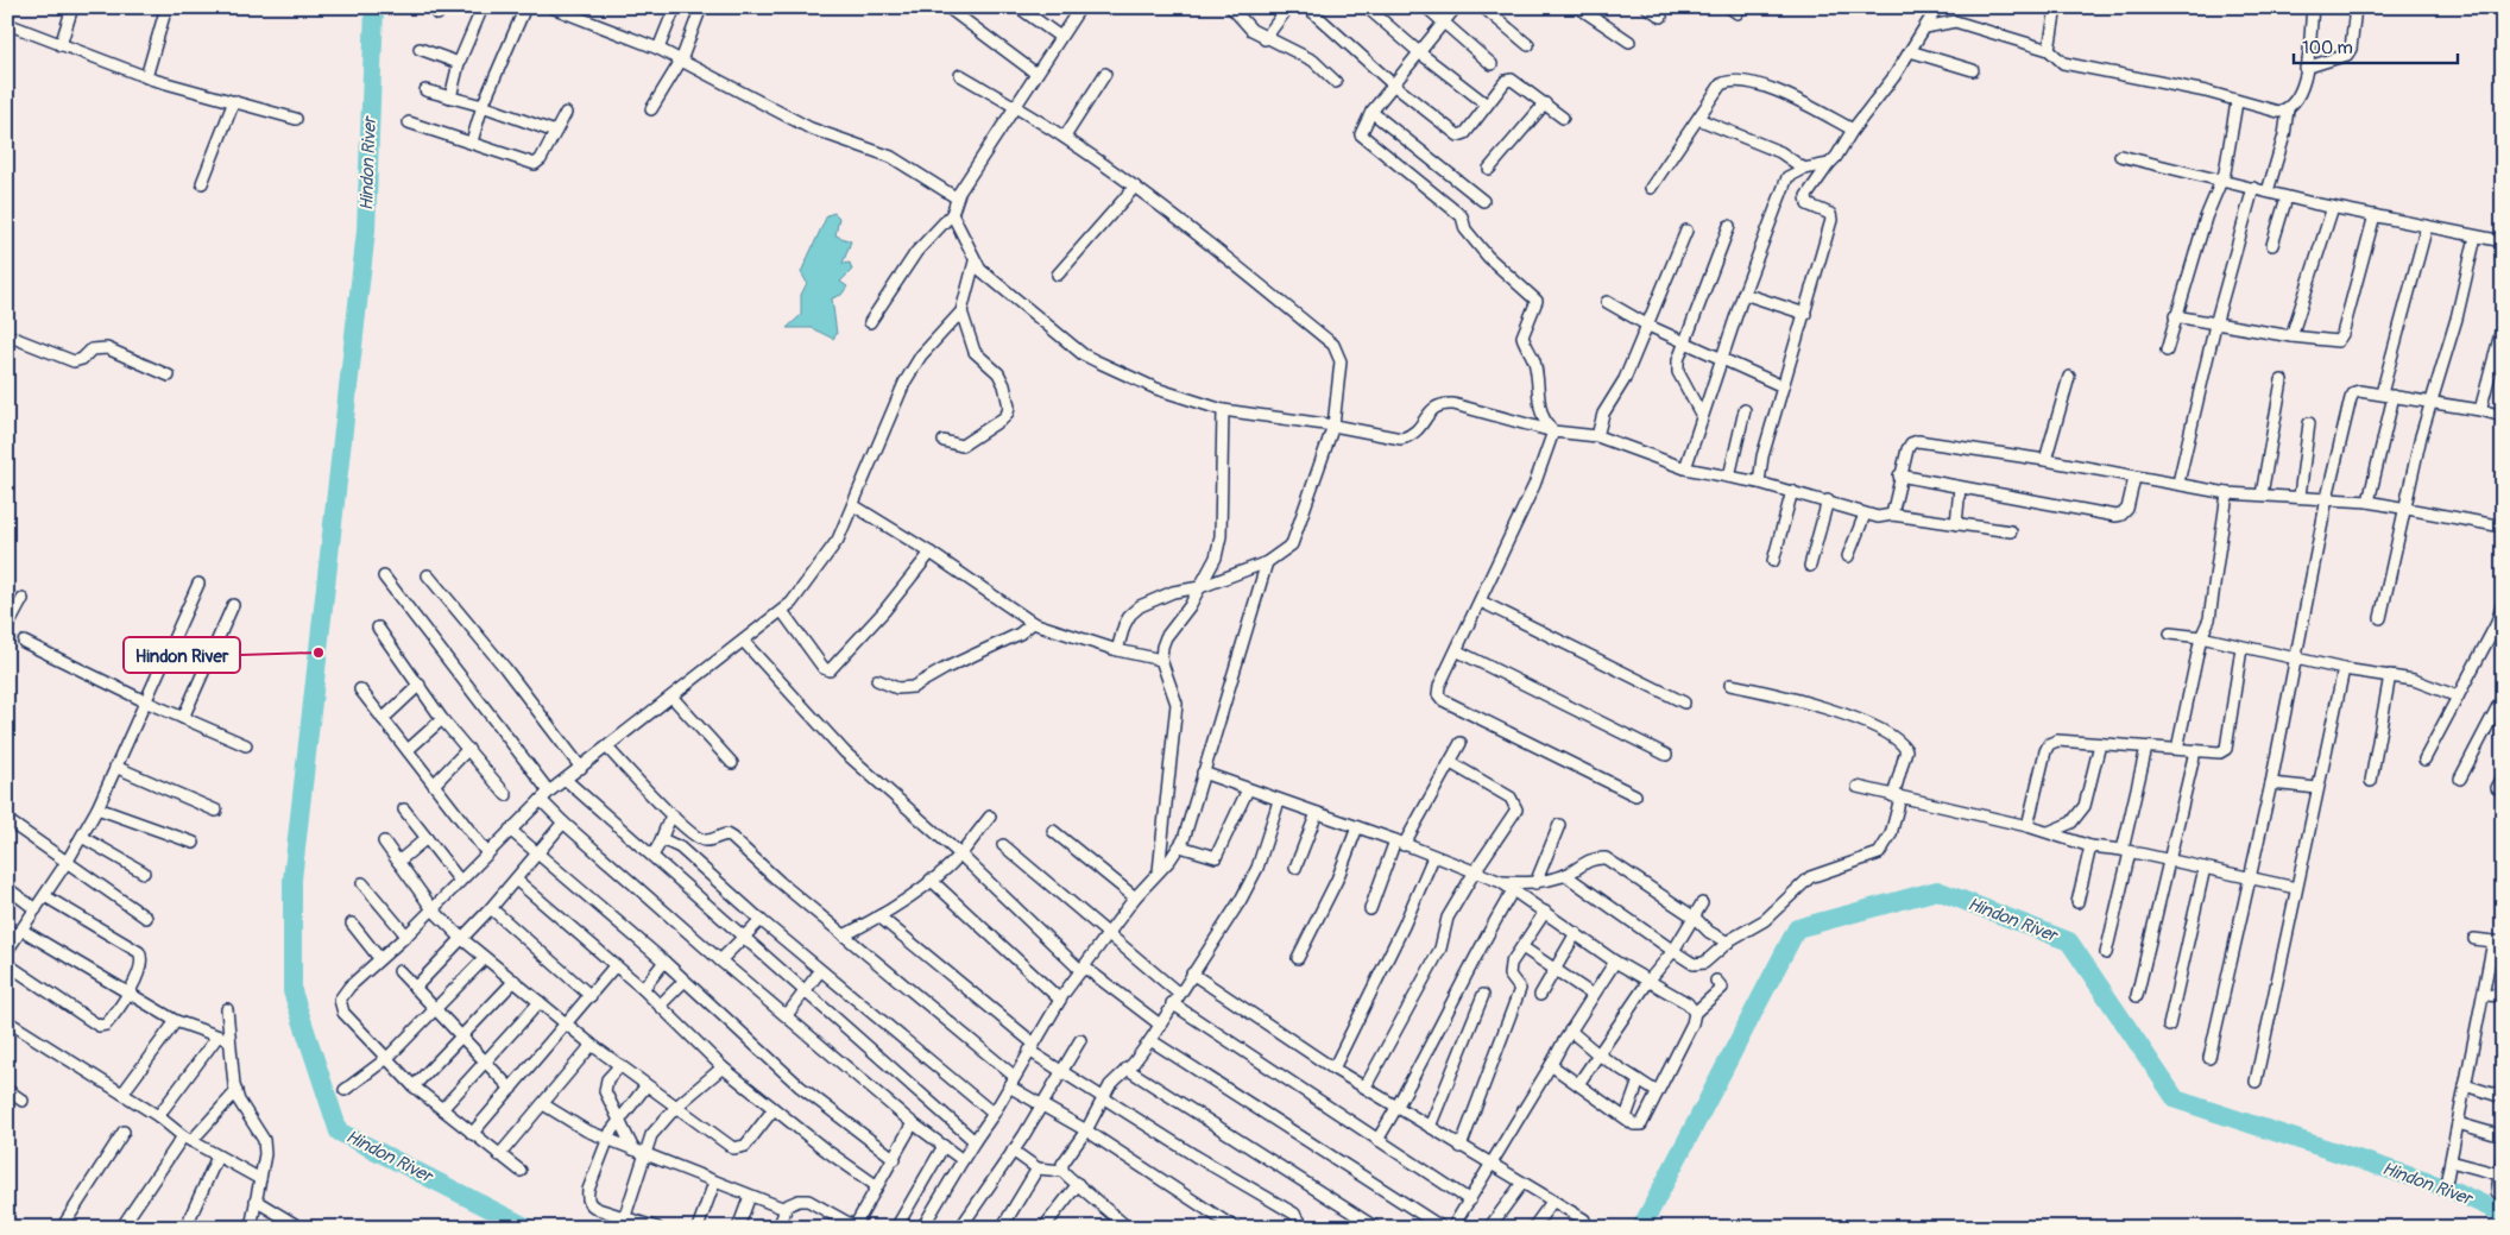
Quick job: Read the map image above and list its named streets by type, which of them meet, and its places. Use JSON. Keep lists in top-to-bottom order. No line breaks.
{"water":["Hindon River"],"places":["Hindon River"],"scale_bar":"100 m"}
